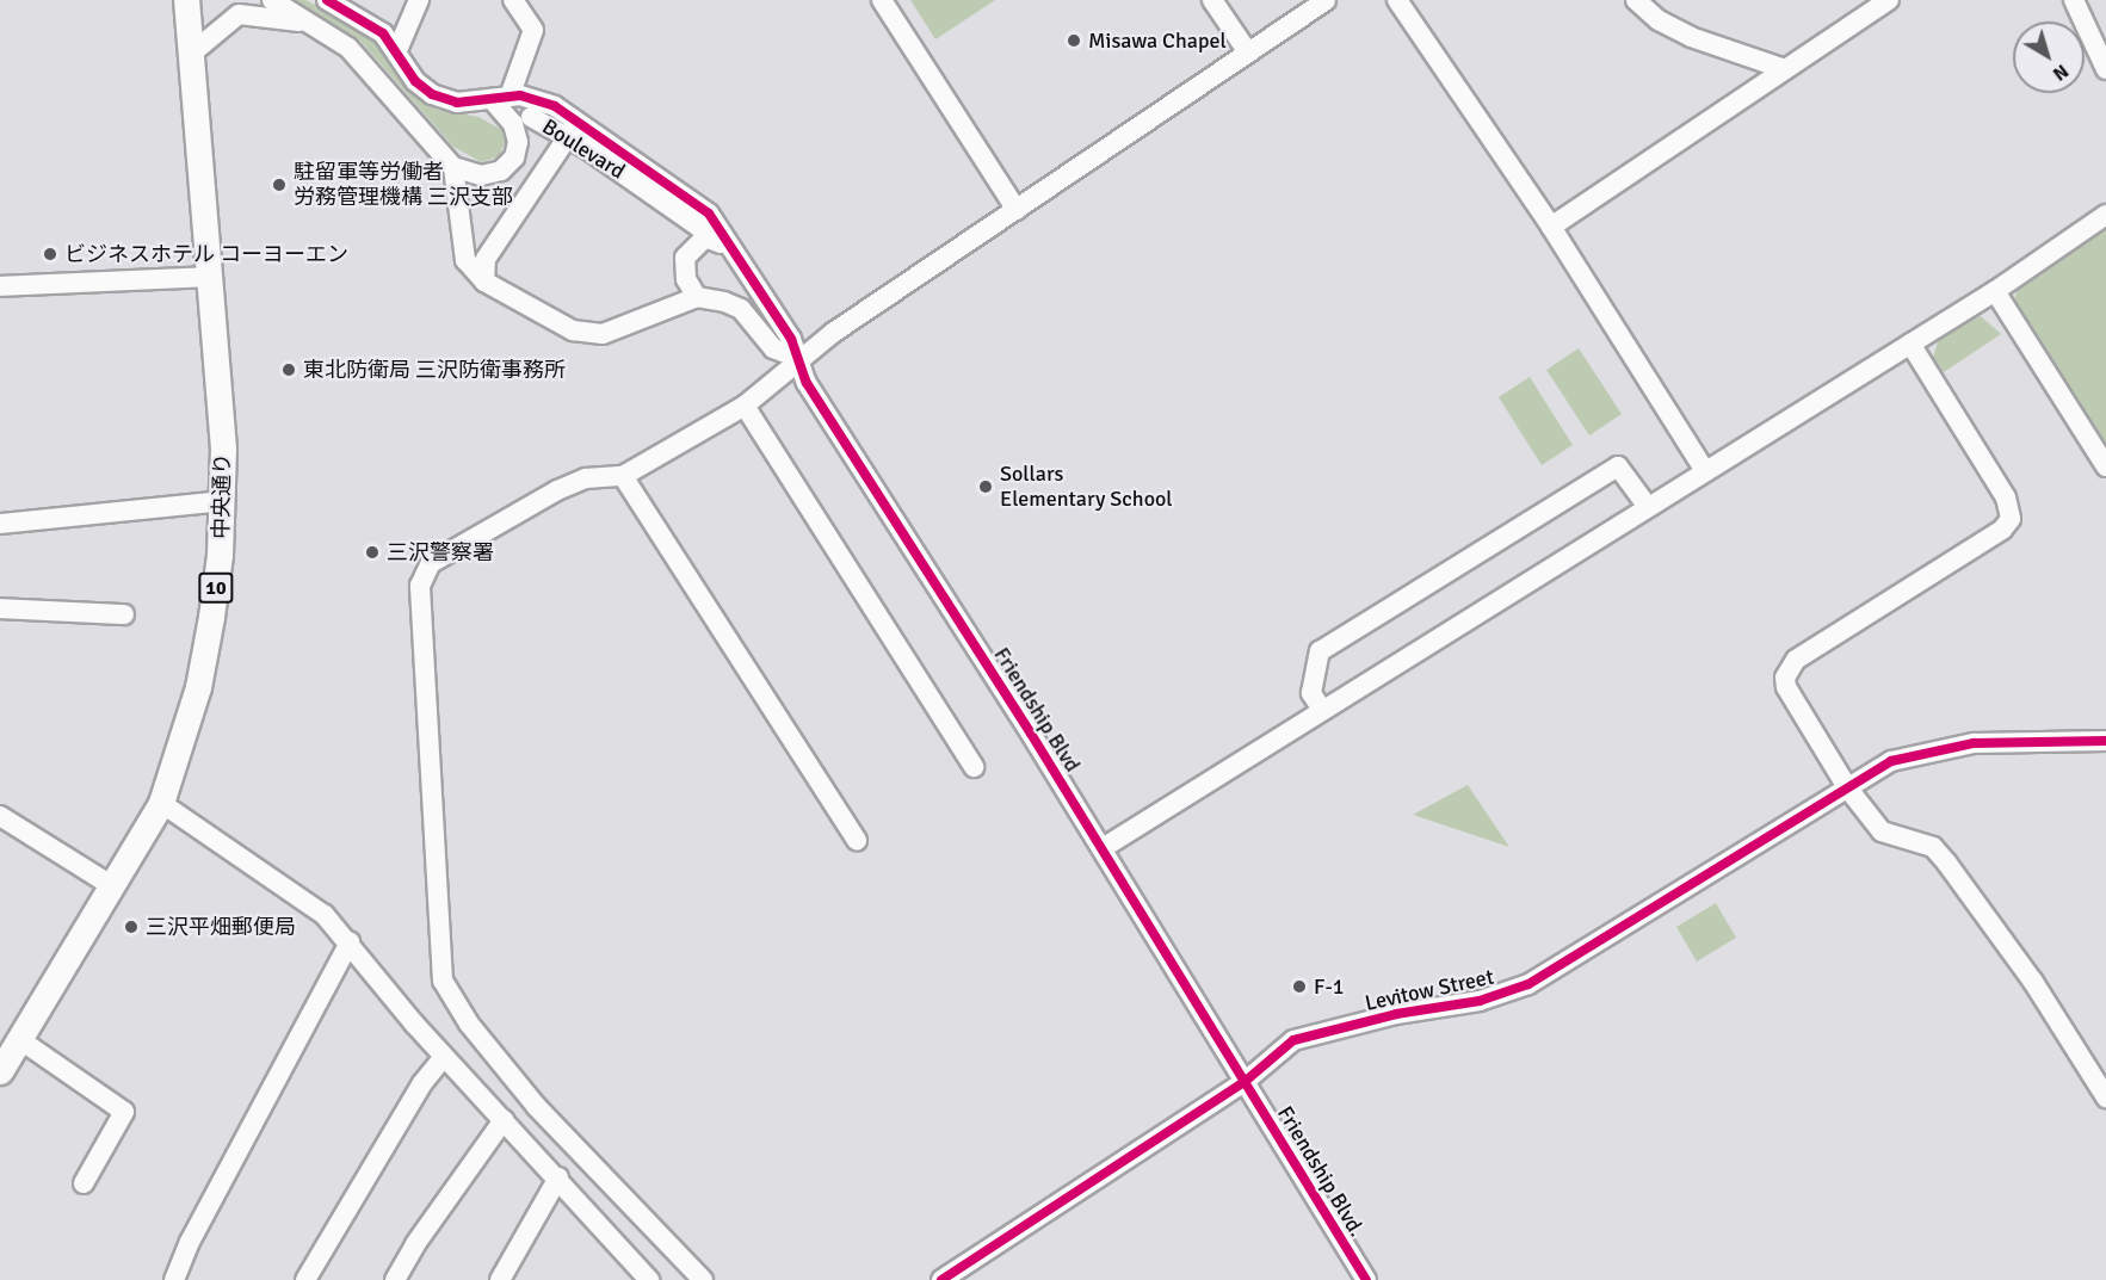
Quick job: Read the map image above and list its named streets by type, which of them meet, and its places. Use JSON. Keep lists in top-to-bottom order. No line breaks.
{"streets":{"main road":["中央通り","10"],"street":["Boulevard","Friendship Blvd","Levitow Street","Friendship Blvd."]},"crossings":[["Boulevard","Friendship Blvd"],["Friendship Blvd","Levitow Street"],["Friendship Blvd","Friendship Blvd."],["Levitow Street","Friendship Blvd."]],"places":["Misawa Chapel","駐留軍等労働者 労務管理機構 三沢支部","ビジネスホテル コーヨーエン","東北防衛局 三沢防衛事務所","Sollars Elementary School","三沢警察署","三沢平畑郵便局","F-1"],"north":"bottom right"}
